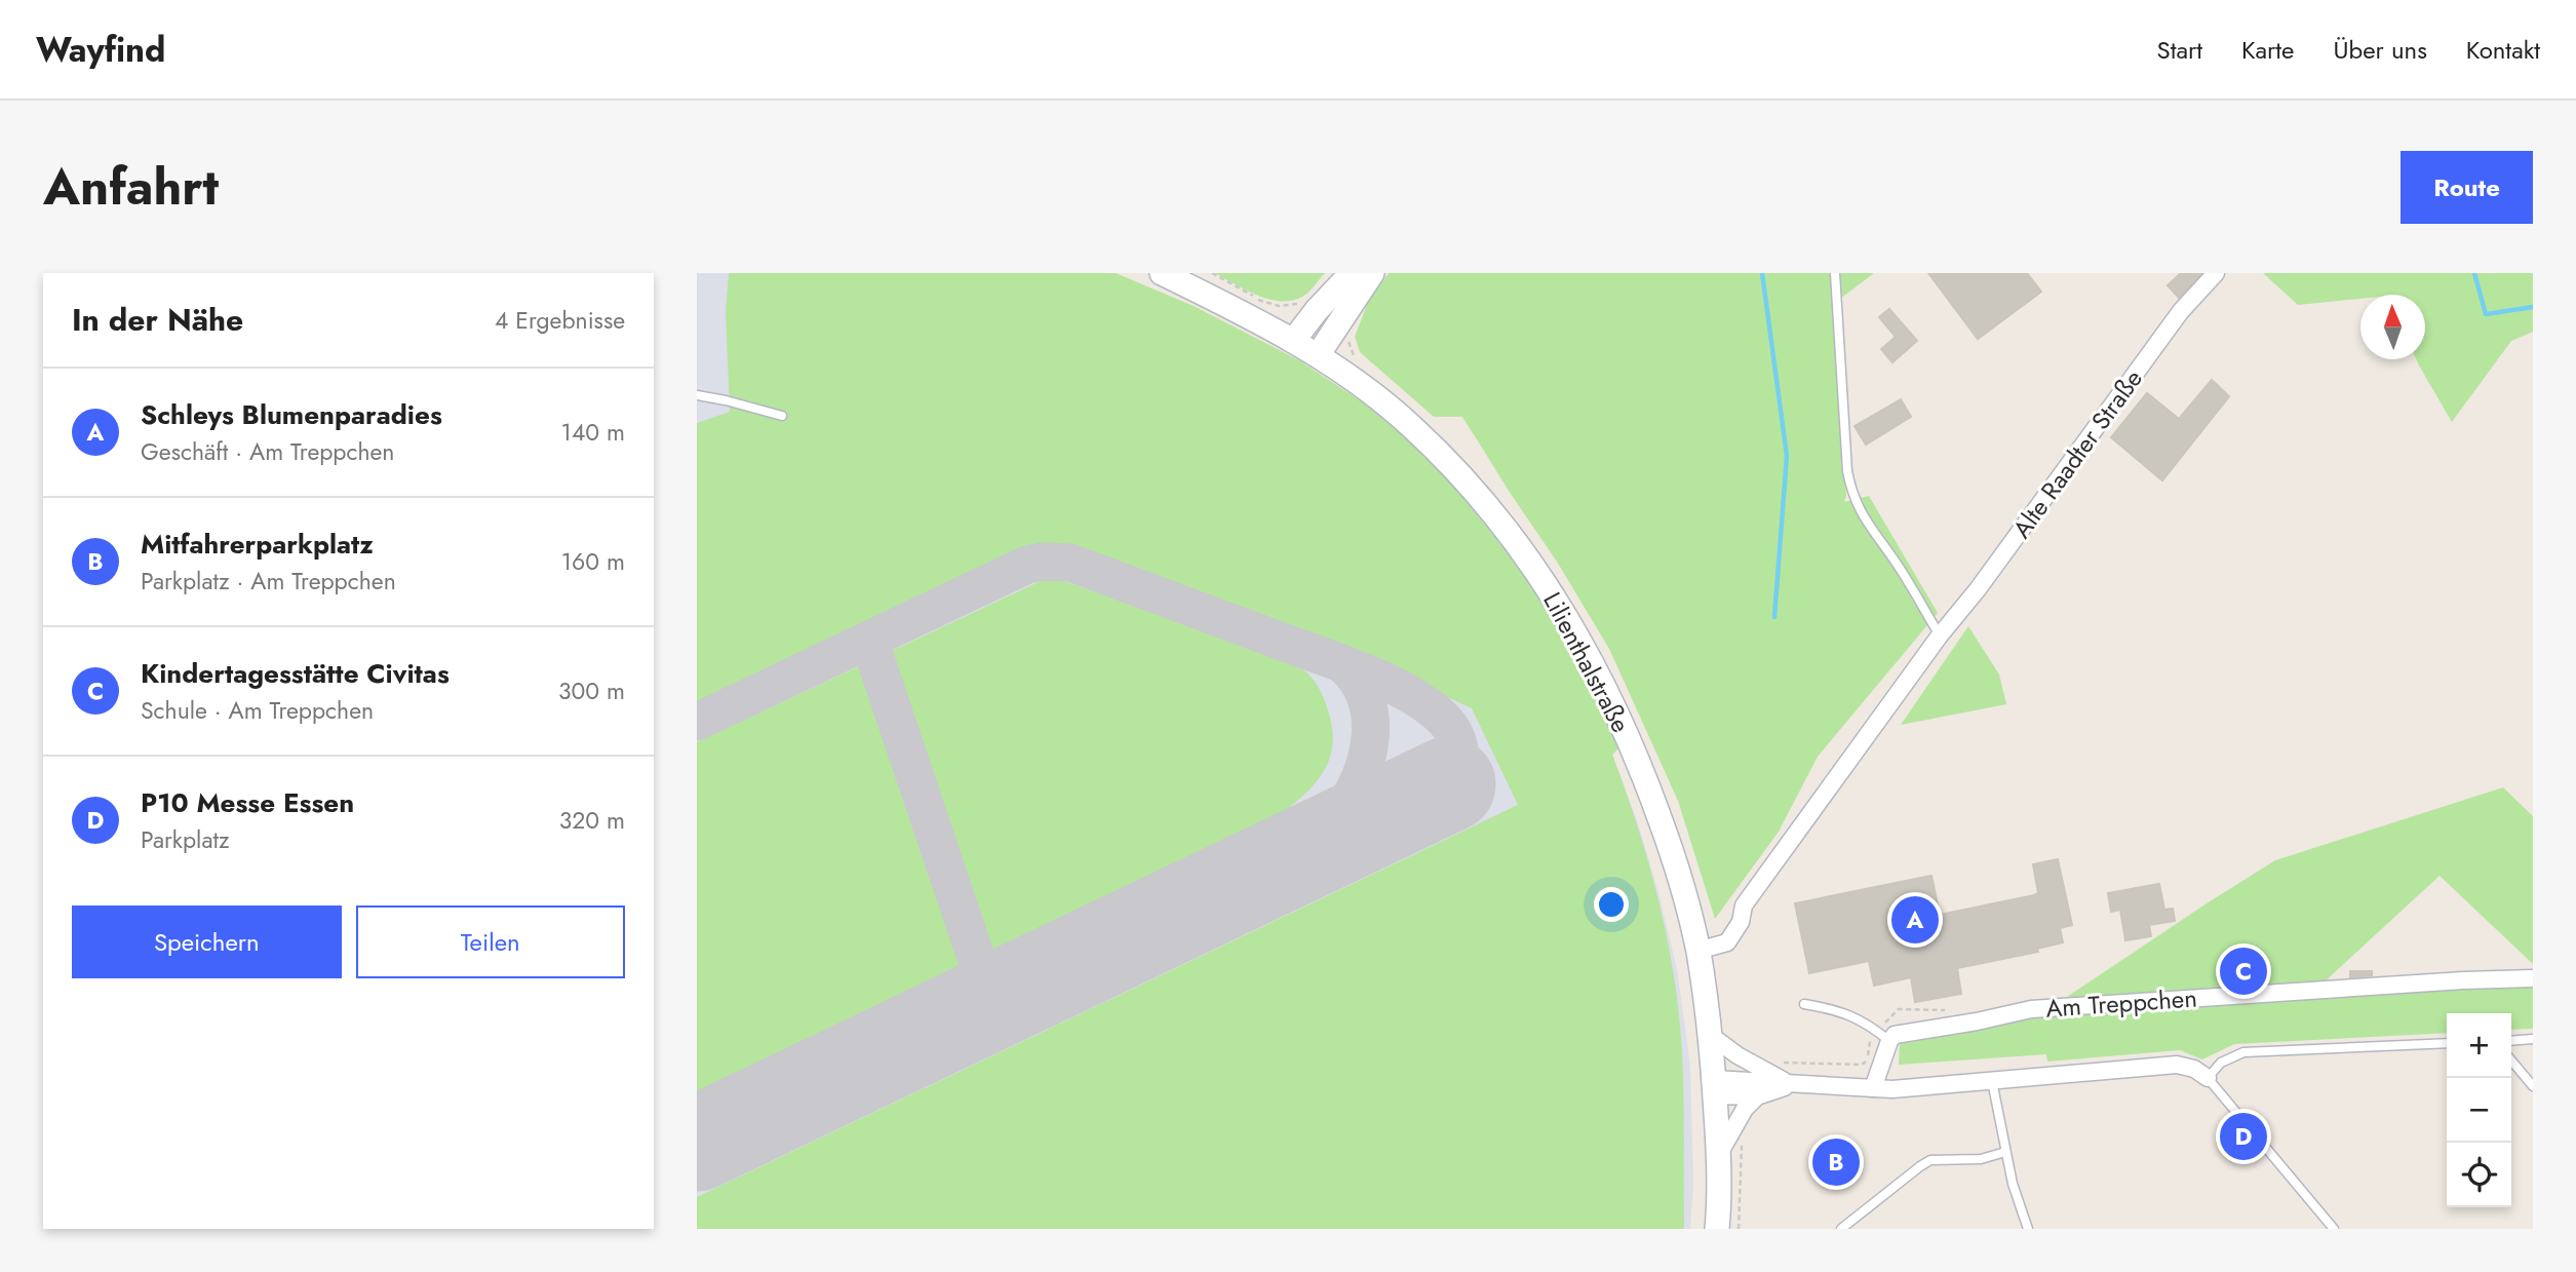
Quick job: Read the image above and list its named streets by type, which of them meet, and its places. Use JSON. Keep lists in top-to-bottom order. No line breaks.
{"streets":{"main road":["Lilienthalstraße"],"street":["Alte Raadter Straße","Am Treppchen"]},"crossings":[["Alte Raadter Straße","Lilienthalstraße"]],"north":"top","page":{"header":"Wayfind","nav":["Start","Karte","Über uns","Kontakt"],"title":"Anfahrt","buttons":["Route",["Speichern","Teilen"]],"heading":["In der Nähe","4 Ergebnisse"],"list":[{"mark":"A","name":"Schleys Blumenparadies","note":"Geschäft · Am Treppchen","value":"140 m"},{"mark":"B","name":"Mitfahrerparkplatz","note":"Parkplatz · Am Treppchen","value":"160 m"},{"mark":"C","name":"Kindertagesstätte Civitas","note":"Schule · Am Treppchen","value":"300 m"},{"mark":"D","name":"P10 Messe Essen","note":"Parkplatz","value":"320 m"}],"pins":["A","C","D","B"],"map_buttons":["+","−"]}}
